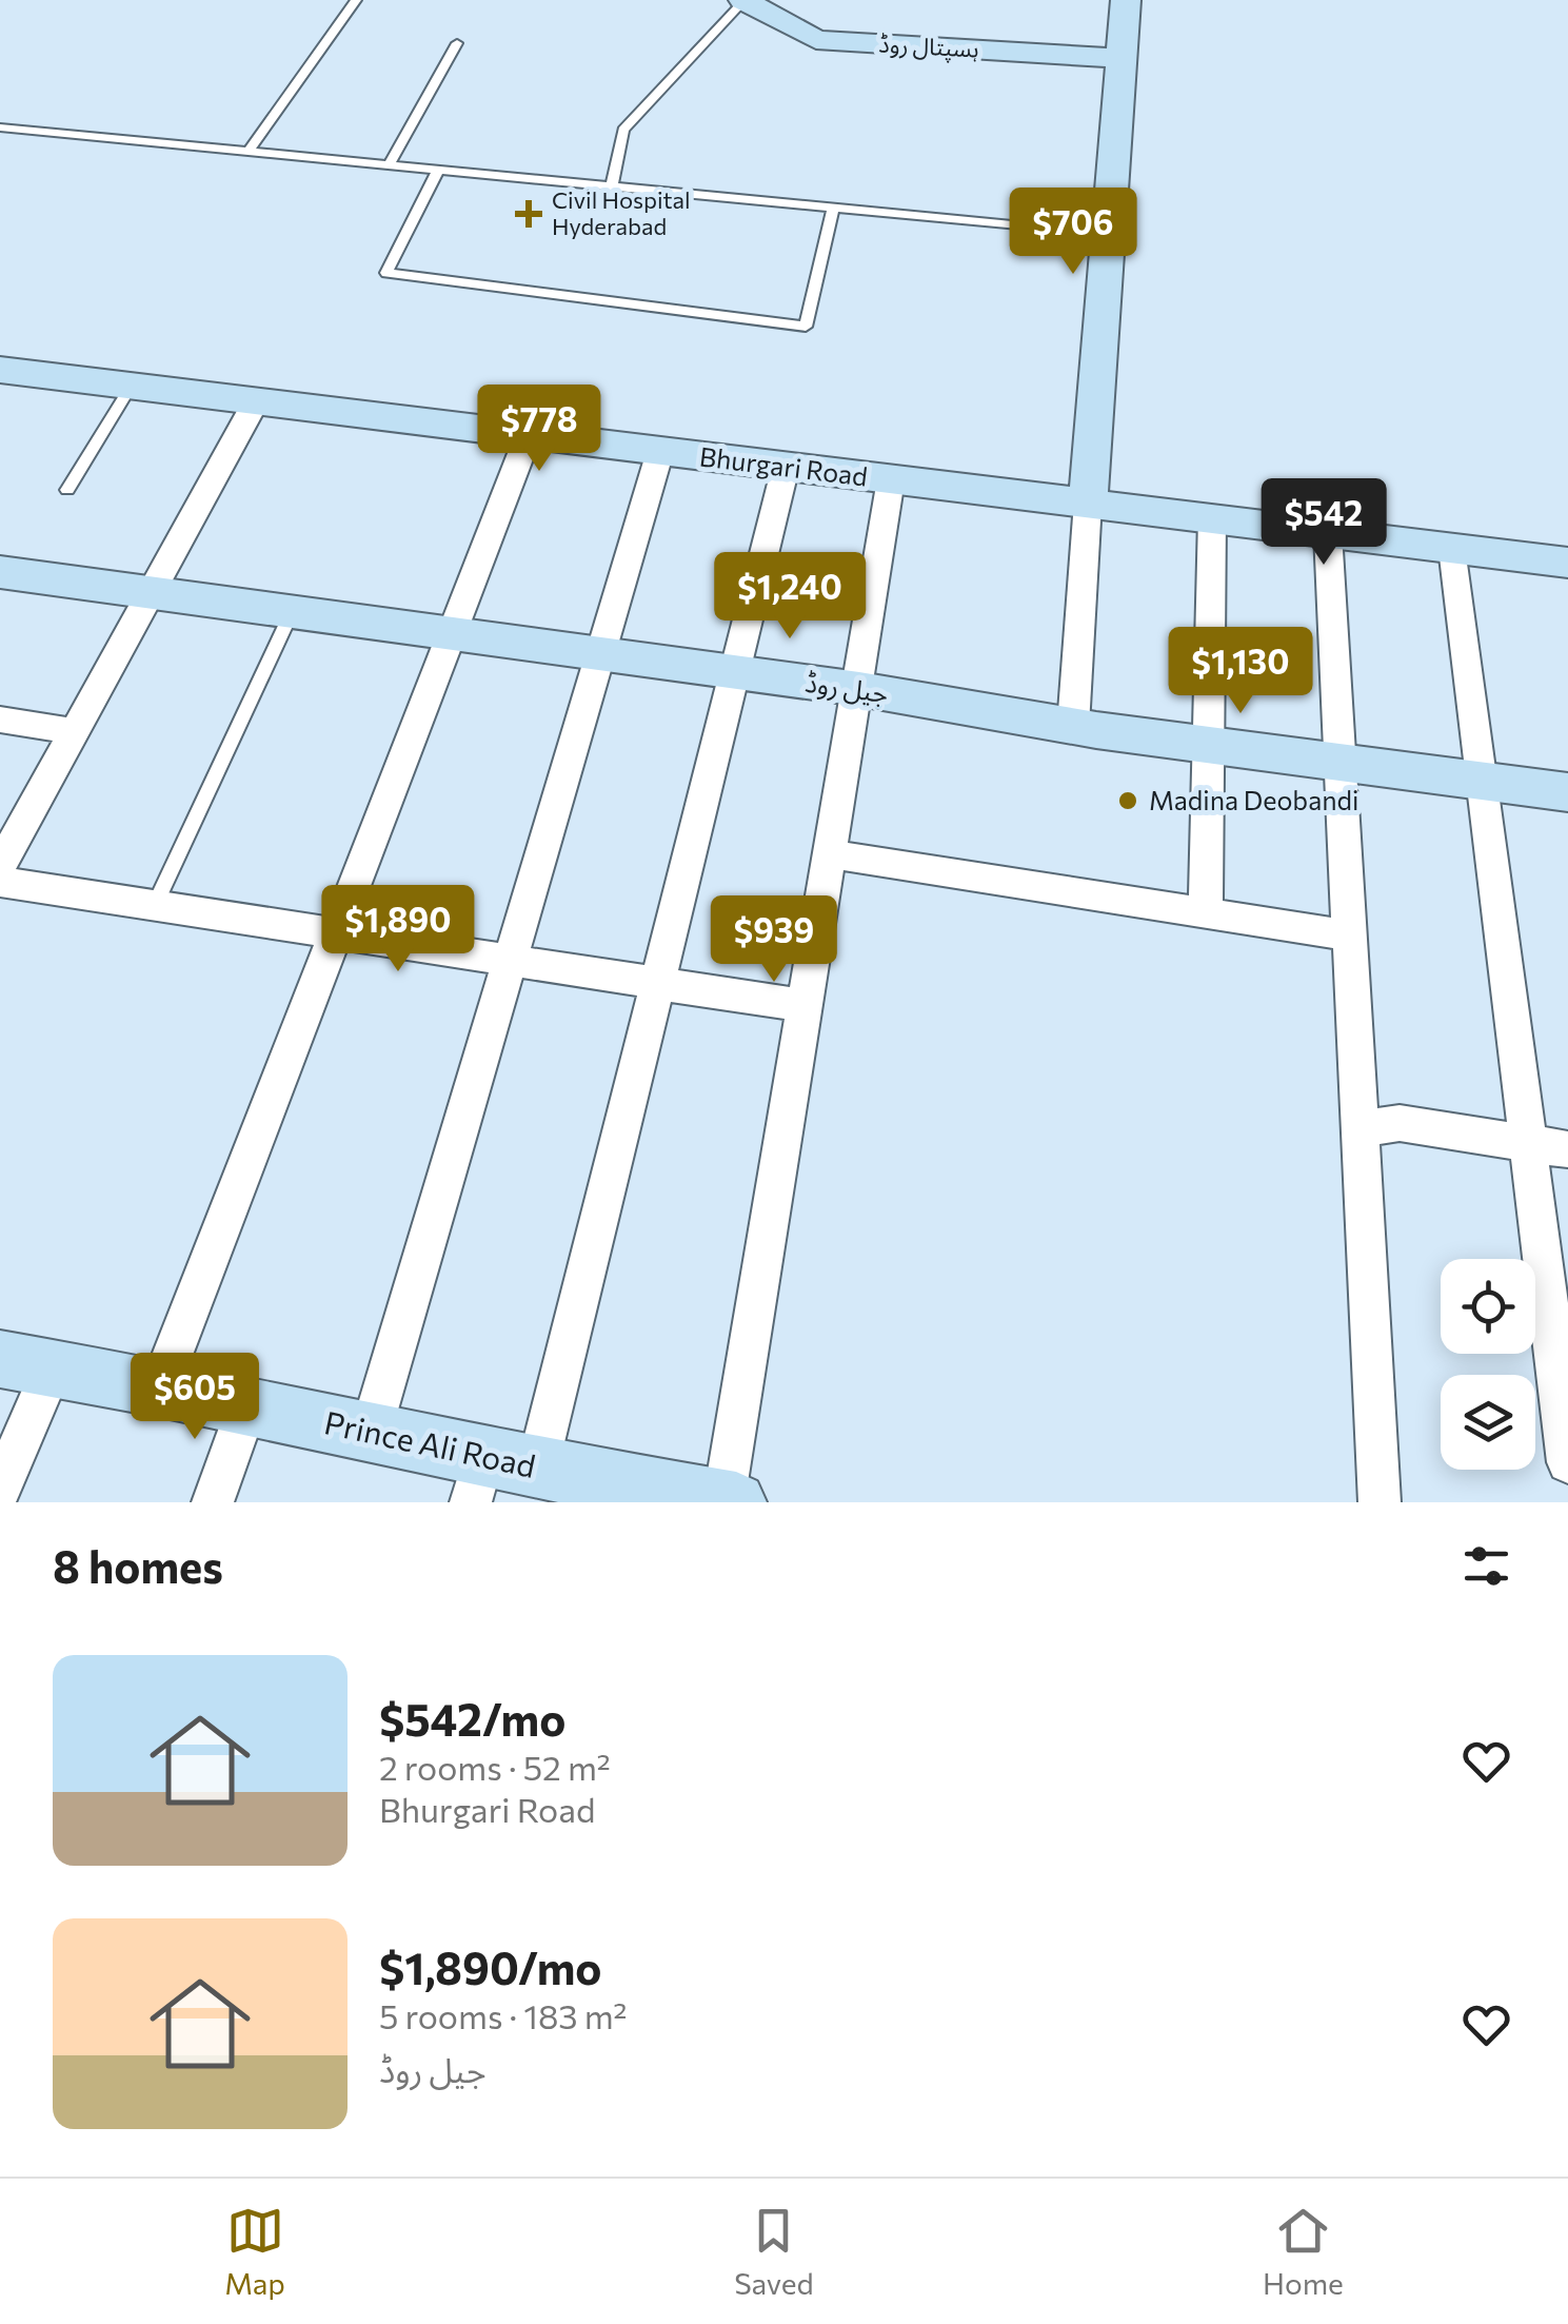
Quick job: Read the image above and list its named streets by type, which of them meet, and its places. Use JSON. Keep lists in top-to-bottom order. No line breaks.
{"streets":{"street":["ہسپتال روڈ","Bhurgari Road","جیل روڈ","Prince Ali Road"]},"places":{"health":["Civil Hospital Hyderabad"],"other":["Madina Deobandi"]},"page":{"price":["$706","$778","$542","$1,240","$1,130","$1,890","$939","$605"],"heading":"8 homes","list":[{"name":"$542/mo","note":"2 rooms · 52 m² · Bhurgari Road"},{"name":"$1,890/mo","note":"5 rooms · 183 m² · جیل روڈ"}],"tabs":["Map","Saved","Home"]}}
